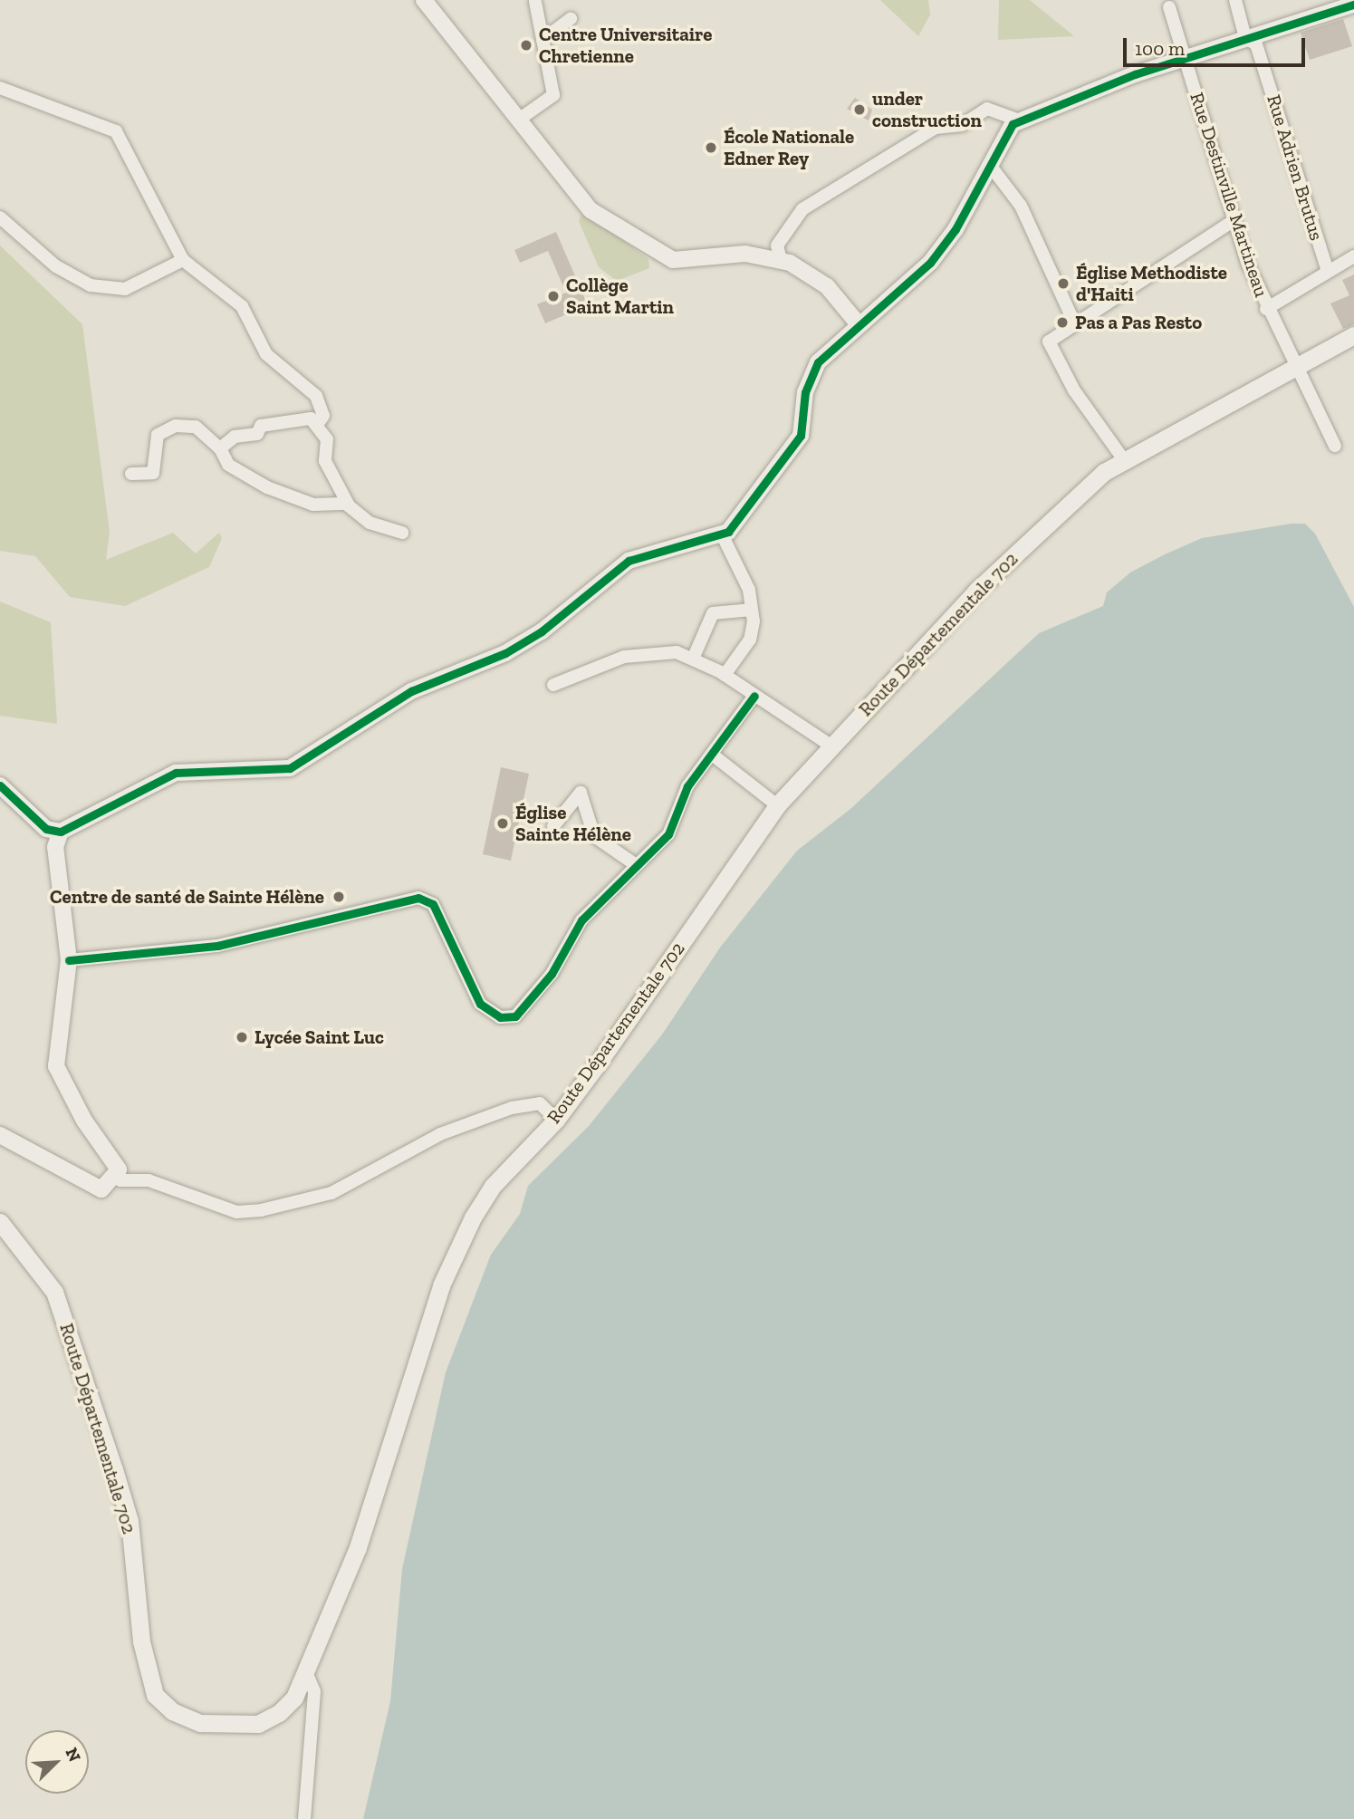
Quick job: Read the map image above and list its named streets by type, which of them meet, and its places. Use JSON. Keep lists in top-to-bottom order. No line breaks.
{"streets":{"main road":["Route Départementale 702"],"street":["Rue Adrien Brutus","Rue Destinville Martineau"]},"crossings":[["Rue Destinville Martineau","Route Départementale 702"]],"places":["Centre Universitaire Chretienne","under construction","École Nationale Edner Rey","Église Methodiste d'Haiti","Collège Saint Martin","Pas a Pas Resto","Église Sainte Hélène","Centre de santé de Sainte Hélène","Lycée Saint Luc"],"scale_bar":"100 m","north":"top right"}
